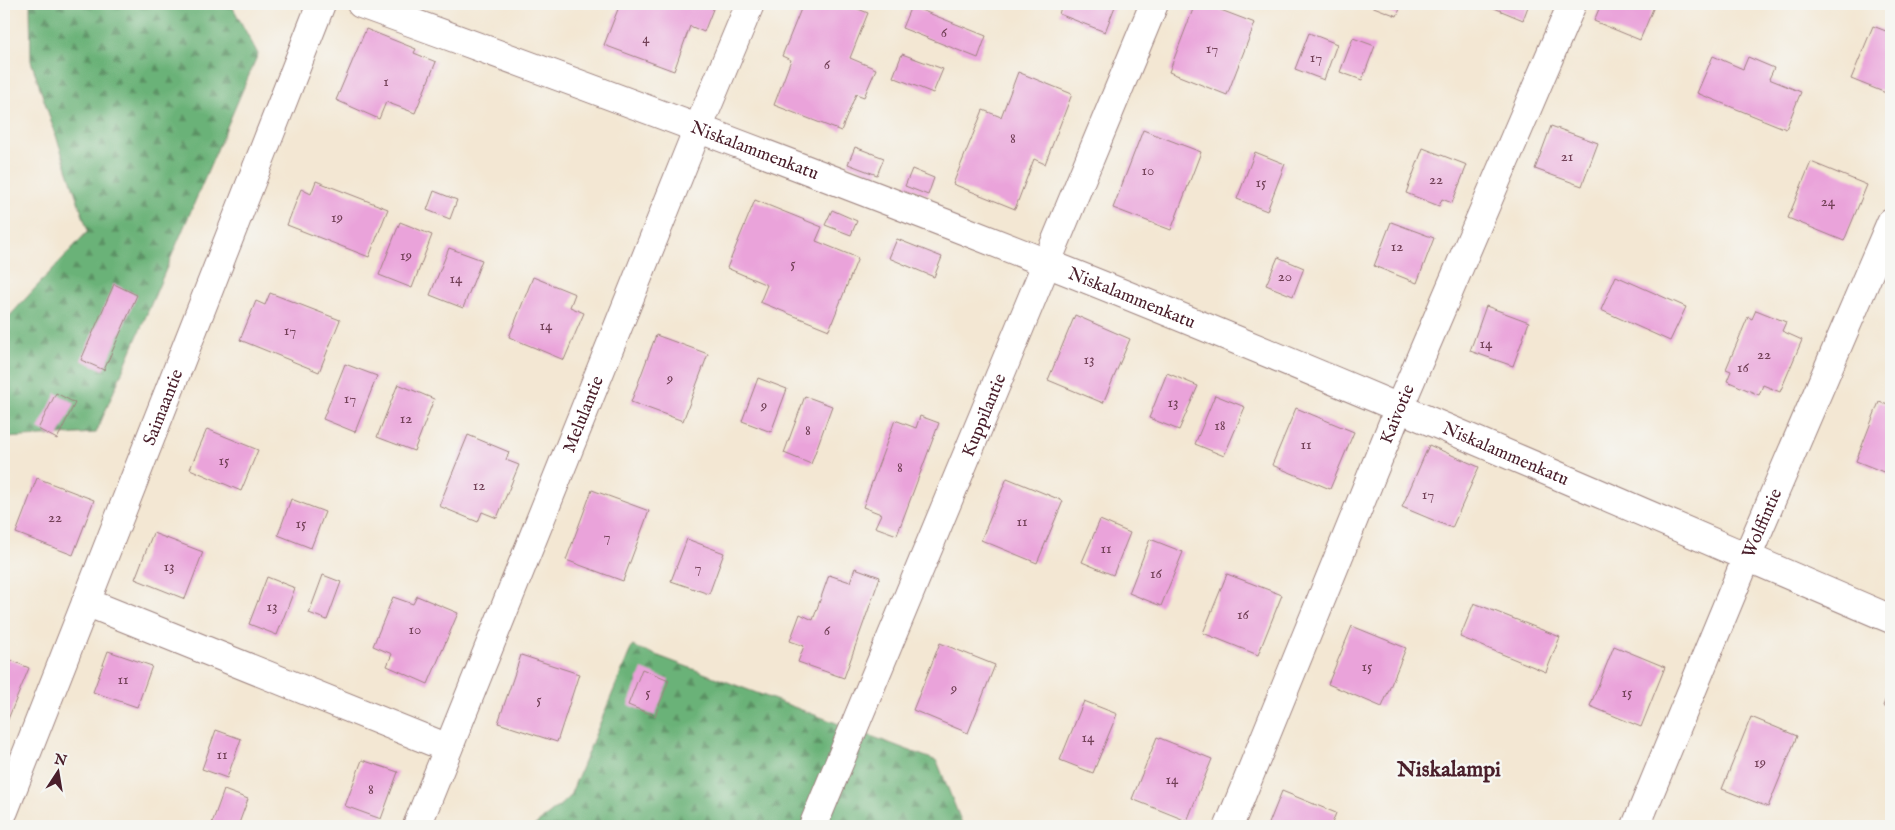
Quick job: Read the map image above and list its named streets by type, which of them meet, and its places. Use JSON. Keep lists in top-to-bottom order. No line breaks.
{"streets":{"street":["Niskalammenkatu","Saimaantie","Kaivotie","Melulantie","Kuppilantie","Wolffintie"]},"crossings":[["Niskalammenkatu","Kaivotie"],["Niskalammenkatu","Melulantie"],["Niskalammenkatu","Kuppilantie"],["Niskalammenkatu","Wolffintie"]],"districts":["Niskalampi"],"house_numbers":["6","4","17","17","6","1","8","21","10","22","15","24","19","12","19","5","20","14","14","17","14","22","13","16","9","17","13","9","12","18","8","11","15","8","12","17","22","11","15","7","11","13","7","16","13","16","10","6","15","11","9","5","15","5","14","11","19","14","8"],"north":"top"}
